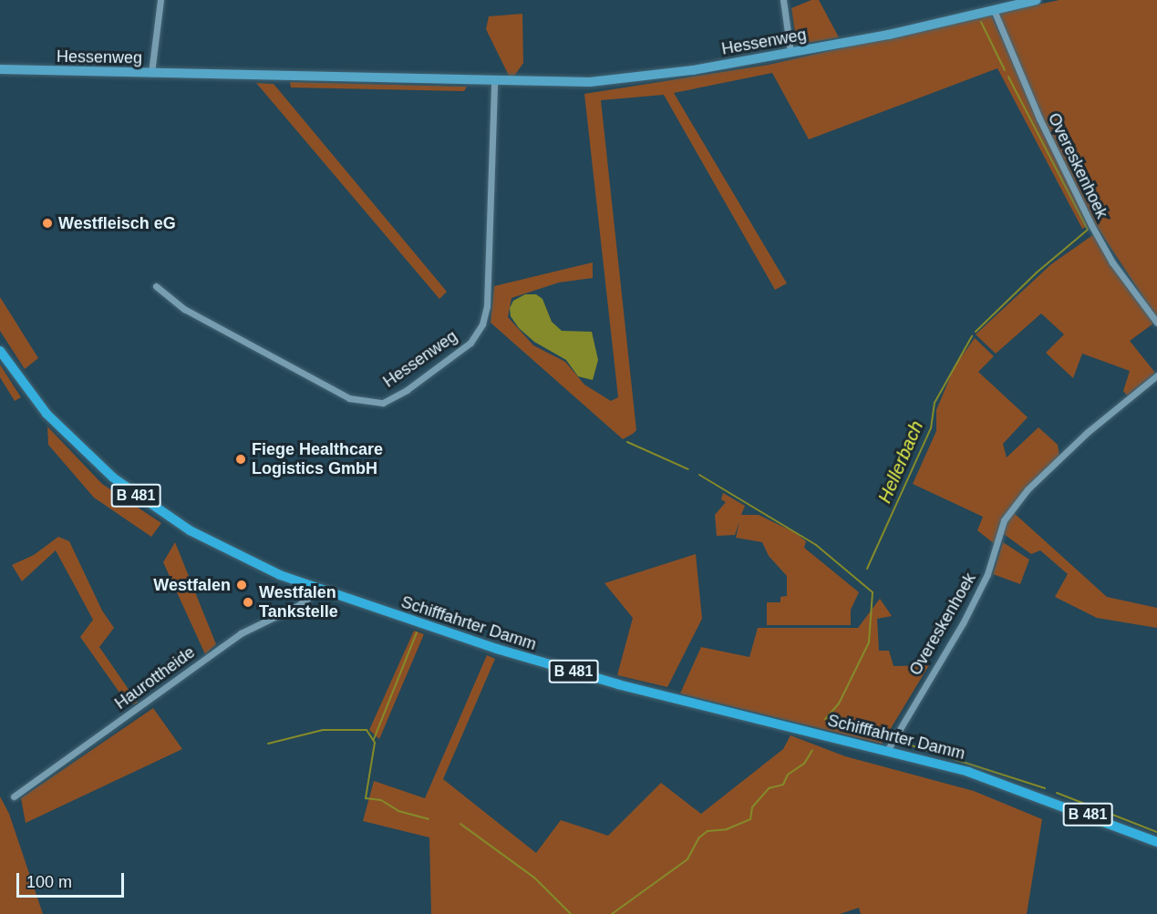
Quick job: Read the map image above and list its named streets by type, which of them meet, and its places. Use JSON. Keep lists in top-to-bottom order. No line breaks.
{"streets":{"main road":["B 481","Schifffahrter Damm"],"street":["Hessenweg","Overeskenhoek","Haurottheide"]},"crossings":[["Hessenweg","Overeskenhoek"],["Overeskenhoek","Schifffahrter Damm"],["Schifffahrter Damm","Haurottheide"]],"water":["Hellerbach"],"places":["Westfleisch eG","Fiege Healthcare Logistics GmbH","Westfalen","Westfalen Tankstelle"],"scale_bar":"100 m"}
